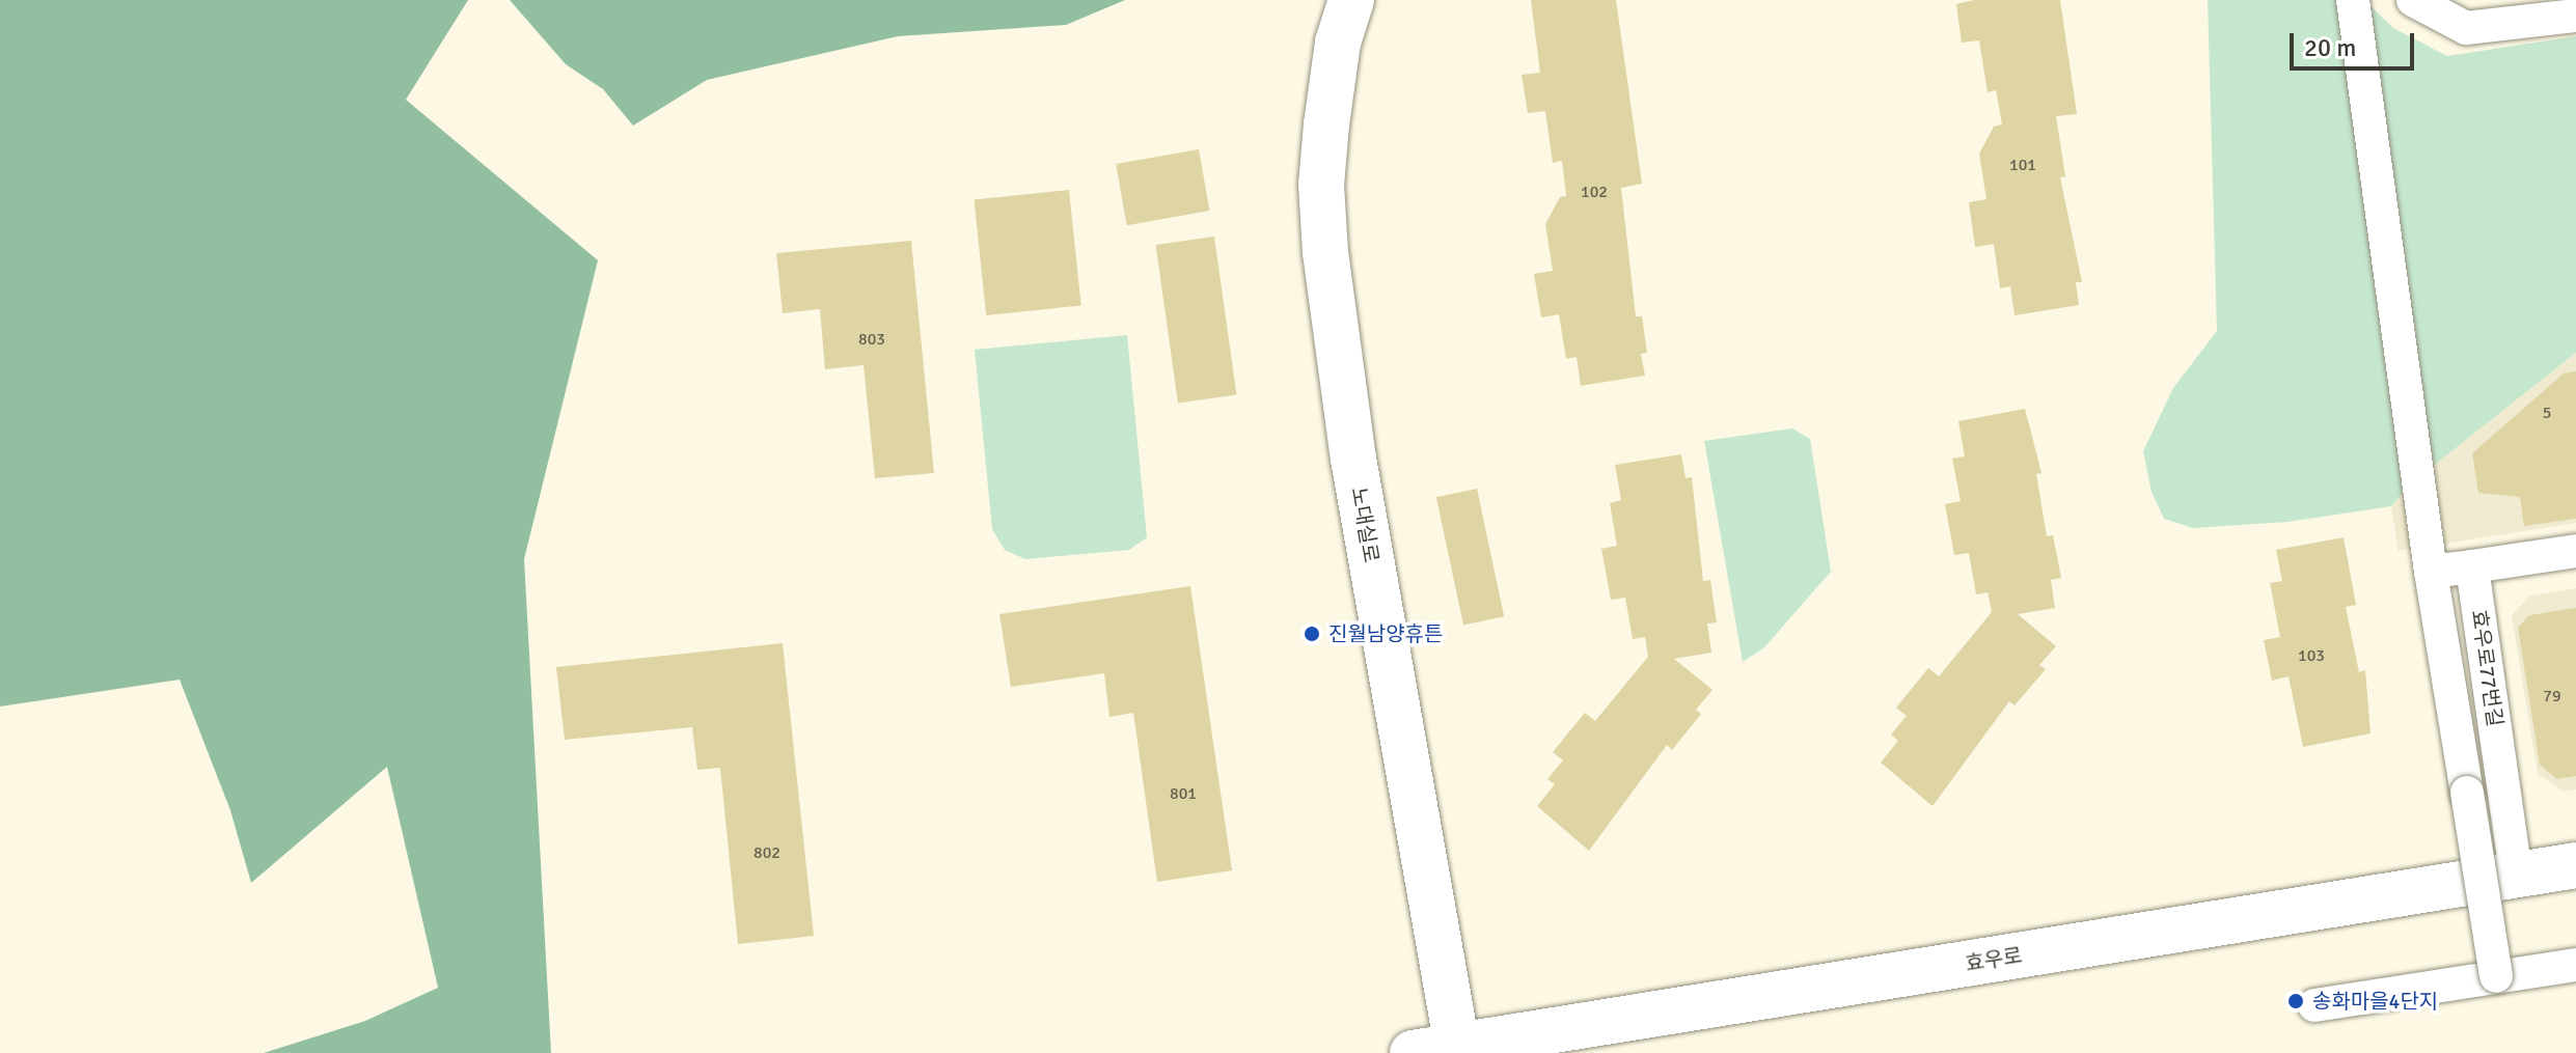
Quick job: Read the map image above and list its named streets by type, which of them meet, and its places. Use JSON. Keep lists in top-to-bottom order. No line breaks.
{"streets":{"main road":["노대실로","효우로"],"street":["효우로77번길"]},"crossings":[["노대실로","효우로"],["효우로77번길","효우로"]],"places":["진월남양휴튼","송화마을4단지"],"house_numbers":["101","102","803","5","103","79","801","802"],"scale_bar":"20 m"}
